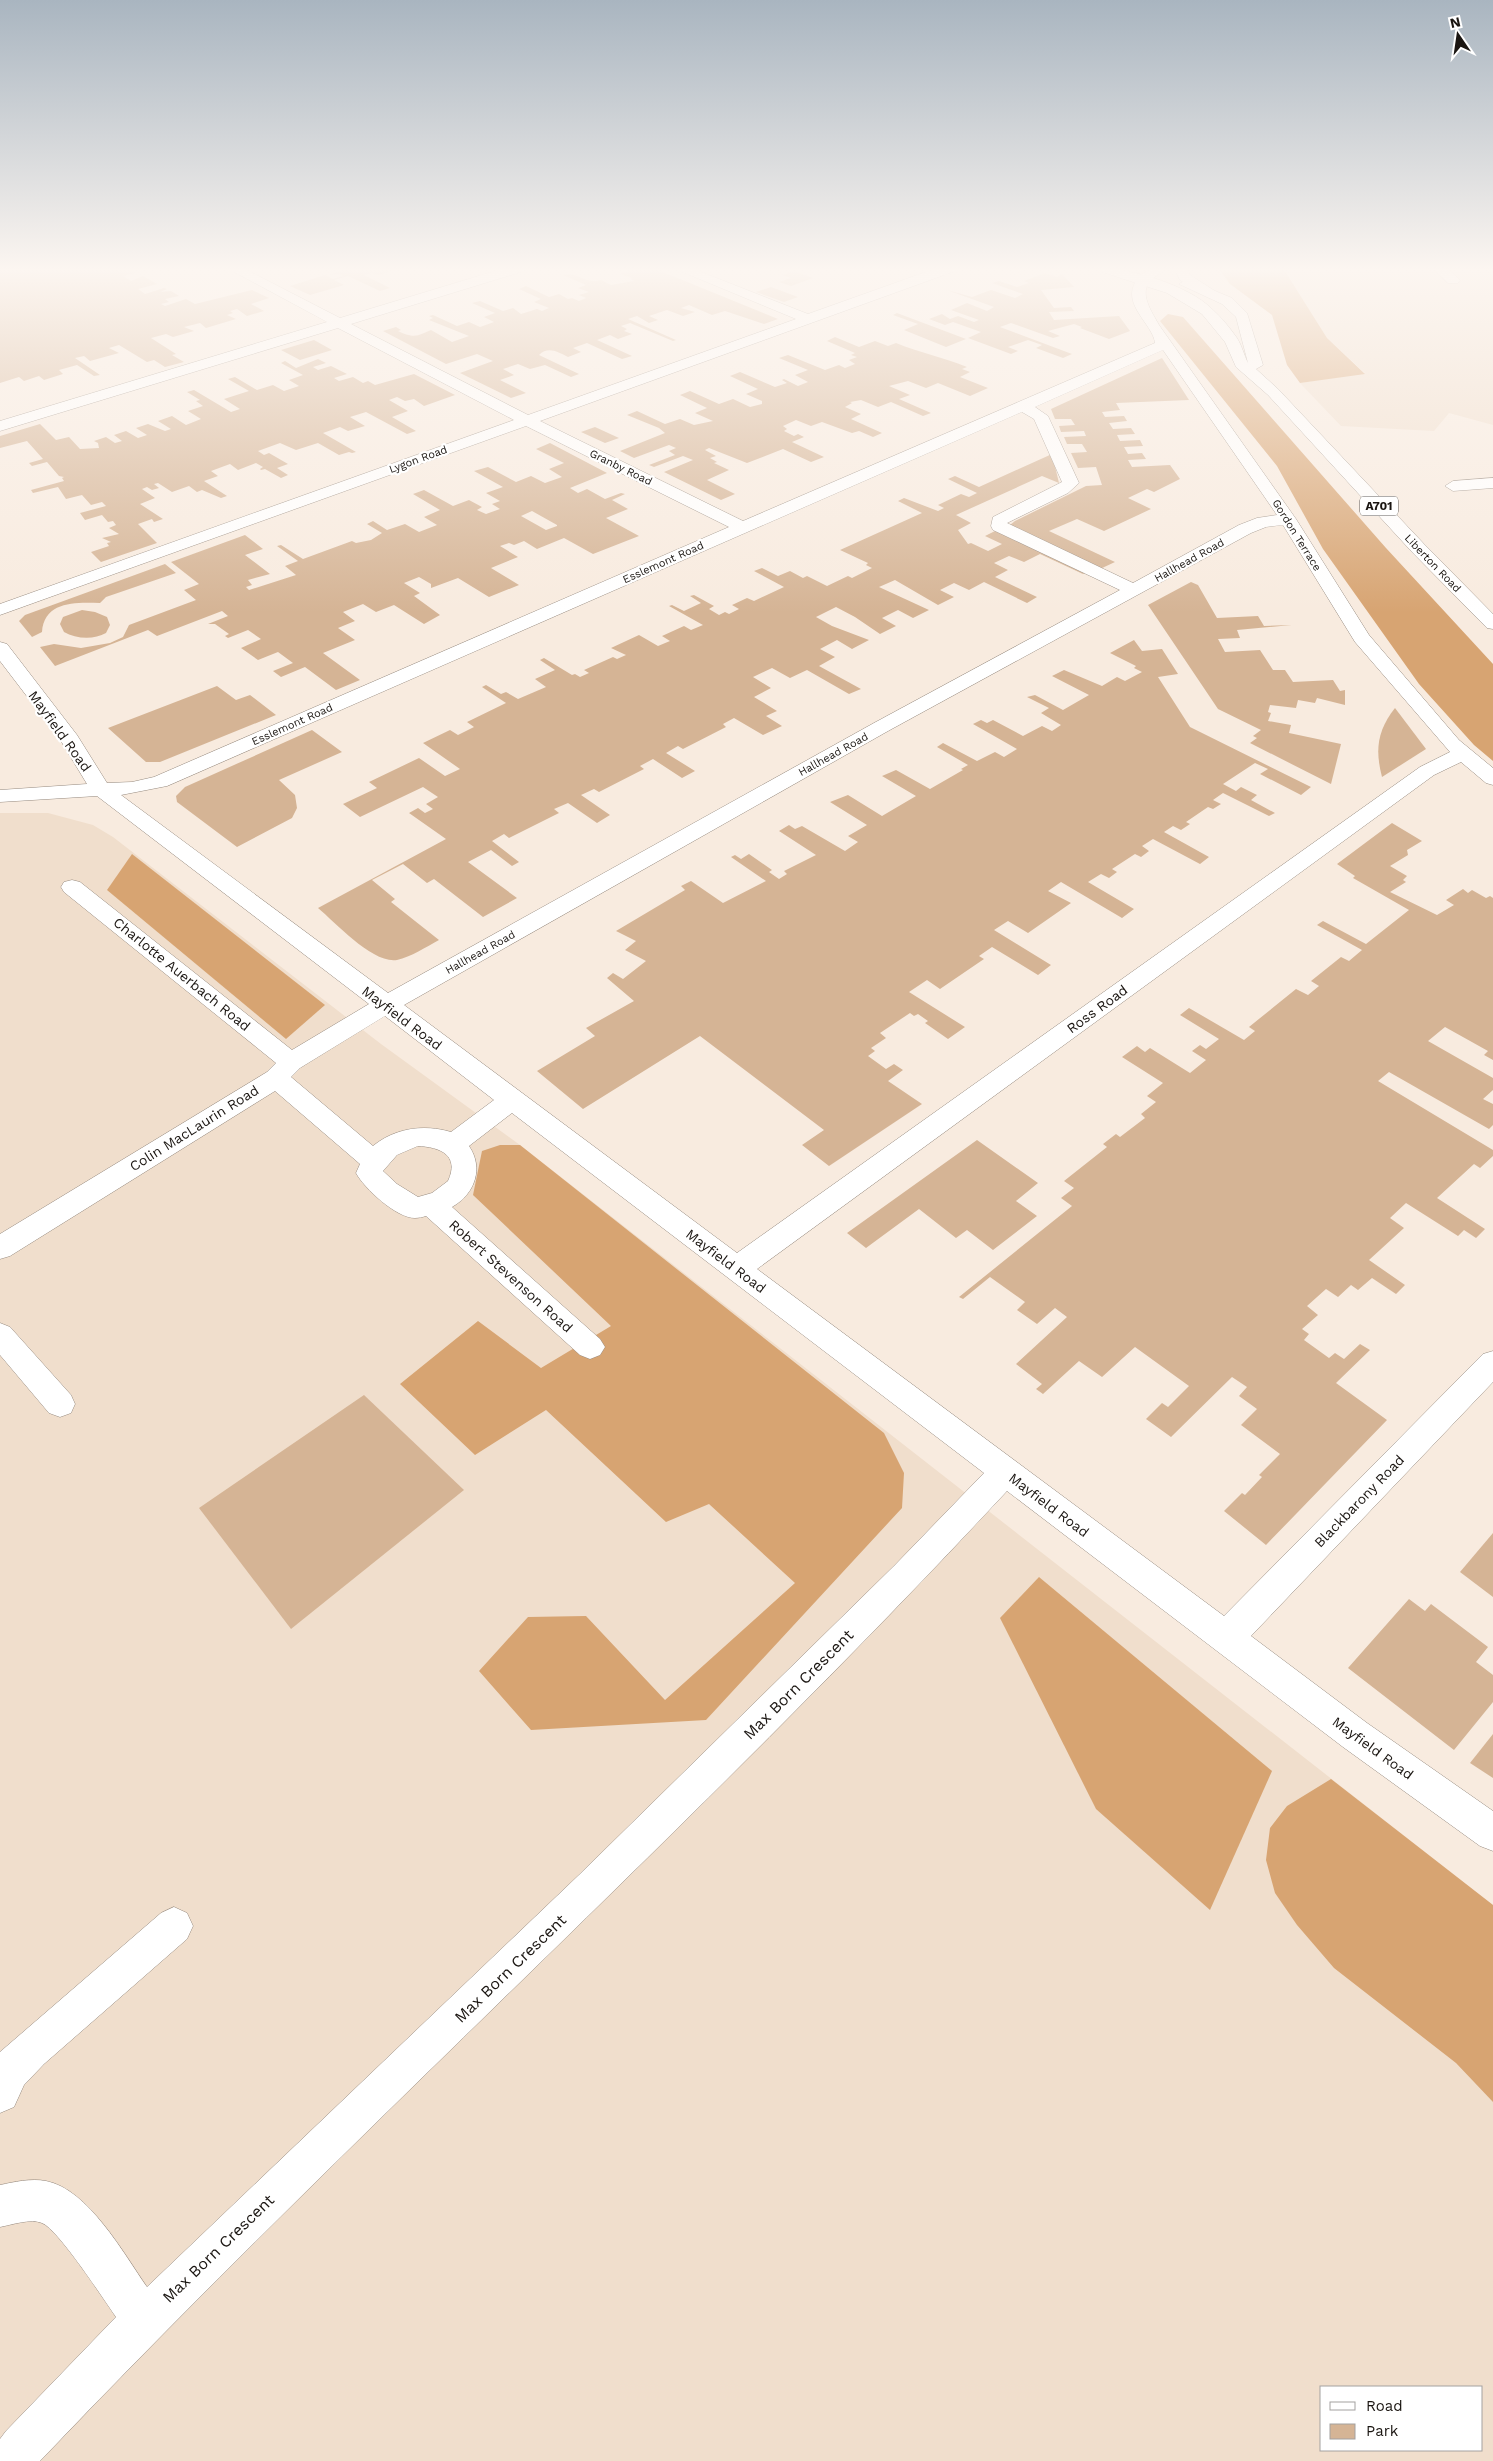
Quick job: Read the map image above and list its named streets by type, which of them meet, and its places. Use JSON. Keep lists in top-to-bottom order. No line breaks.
{"streets":{"street":["Lygon Road","Granby Road","A701","Gordon Terrace","Hallhead Road","Esslemont Road","Liberton Road","Mayfield Road","Charlotte Auerbach Road","Ross Road","Colin MacLaurin Road","Robert Stevenson Road","Blackbarony Road","Max Born Crescent"]},"crossings":[["Lygon Road","Granby Road"],["Granby Road","Esslemont Road"],["Gordon Terrace","Hallhead Road"],["Gordon Terrace","Ross Road"],["Hallhead Road","Mayfield Road"],["Hallhead Road","Colin MacLaurin Road"],["Esslemont Road","Mayfield Road"],["Mayfield Road","Ross Road"],["Mayfield Road","Colin MacLaurin Road"],["Mayfield Road","Blackbarony Road"],["Mayfield Road","Max Born Crescent"],["Charlotte Auerbach Road","Colin MacLaurin Road"]],"legend":["Road","Park"],"north":"top"}
